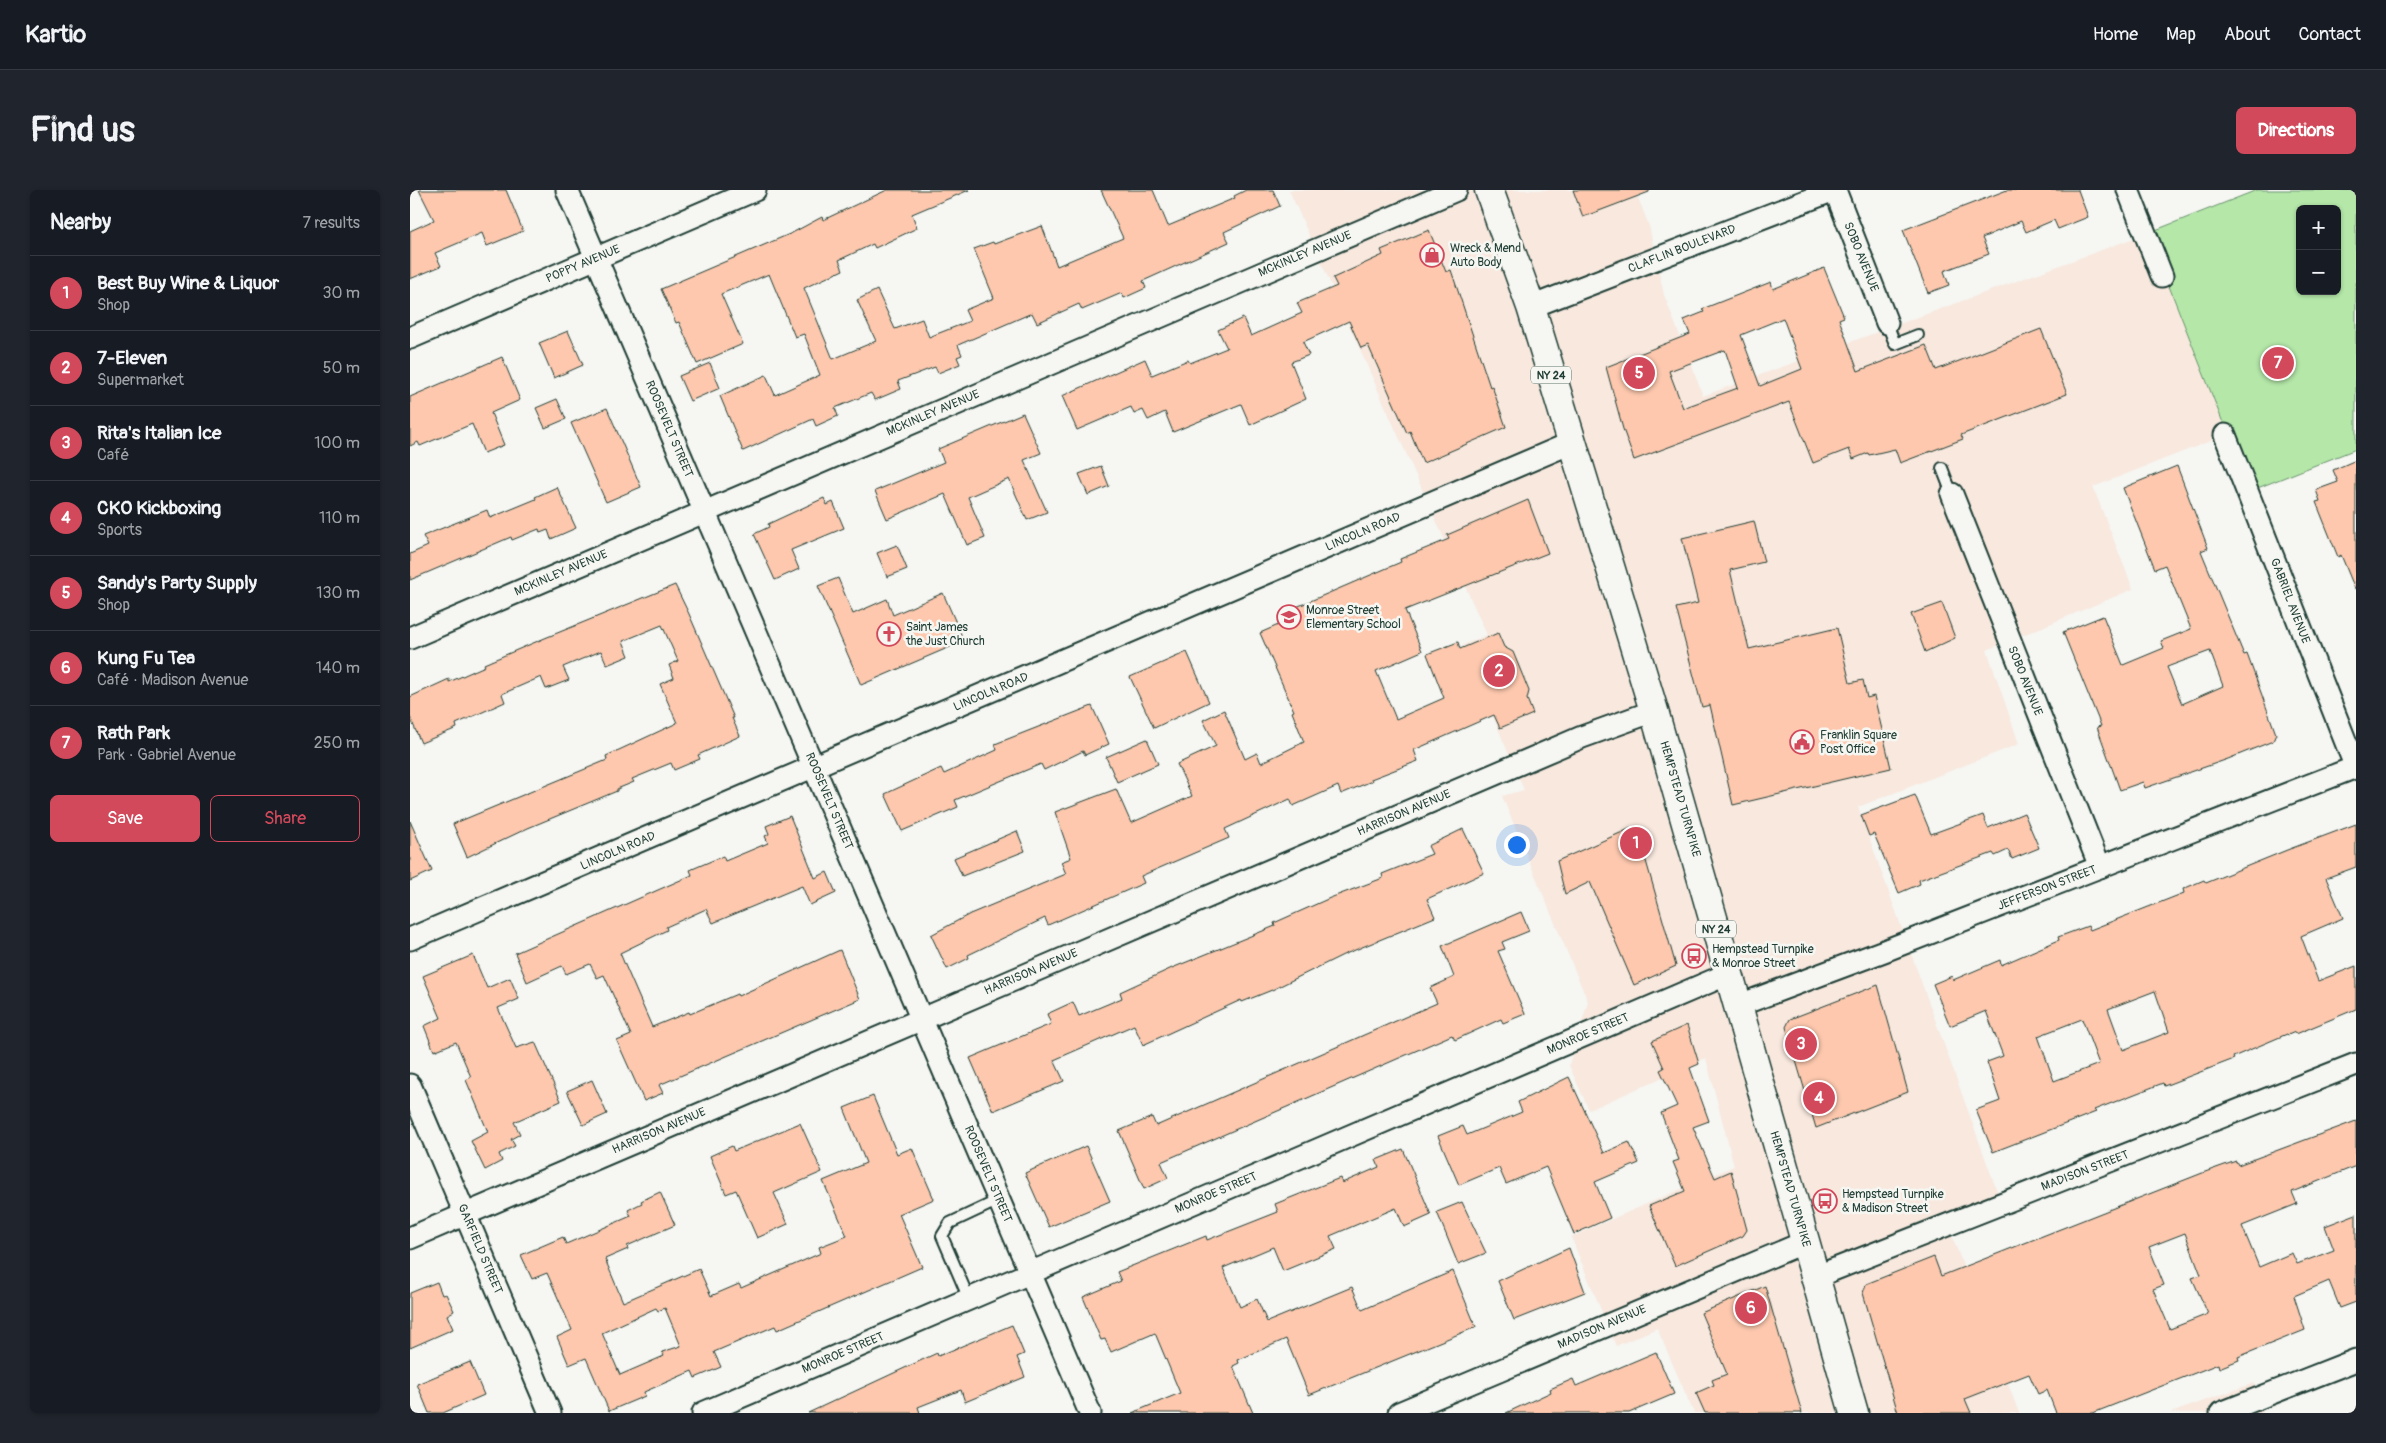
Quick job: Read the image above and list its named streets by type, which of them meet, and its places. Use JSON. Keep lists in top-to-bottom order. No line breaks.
{"streets":{"main road":["NY 24","HEMPSTEAD TURNPIKE"],"street":["CLAFLIN BOULEVARD","MCKINLEY AVENUE","SOBO AVENUE","POPPY AVENUE","ROOSEVELT STREET","LINCOLN ROAD","GABRIEL AVENUE","HARRISON AVENUE","JEFFERSON STREET","MONROE STREET","MADISON STREET","GARFIELD STREET","MADISON AVENUE"]},"crossings":[["CLAFLIN BOULEVARD","SOBO AVENUE"],["CLAFLIN BOULEVARD","HEMPSTEAD TURNPIKE"],["MCKINLEY AVENUE","ROOSEVELT STREET"],["SOBO AVENUE","JEFFERSON STREET"],["POPPY AVENUE","ROOSEVELT STREET"],["ROOSEVELT STREET","LINCOLN ROAD"],["ROOSEVELT STREET","HARRISON AVENUE"],["ROOSEVELT STREET","MONROE STREET"],["LINCOLN ROAD","HEMPSTEAD TURNPIKE"],["GABRIEL AVENUE","JEFFERSON STREET"],["HEMPSTEAD TURNPIKE","HARRISON AVENUE"],["HEMPSTEAD TURNPIKE","JEFFERSON STREET"],["HEMPSTEAD TURNPIKE","MONROE STREET"],["HEMPSTEAD TURNPIKE","MADISON STREET"],["HEMPSTEAD TURNPIKE","MADISON AVENUE"],["HARRISON AVENUE","GARFIELD STREET"]],"places":{"shop":["Wreck & Mend Auto Body"],"school or university":["Monroe Street Elementary School"],"church":["Saint James the Just Church"],"public building":["Franklin Square Post Office"],"bus stop":["Hempstead Turnpike & Monroe Street","Hempstead Turnpike & Madison Street"]},"page":{"header":"Kartio","nav":["Home","Map","About","Contact"],"buttons":["Directions",["Save","Share"]],"title":"Find us","heading":["Nearby","7 results"],"map_buttons":["+","−"],"list":[{"mark":"1","name":"Best Buy Wine & Liquor","note":"Shop","value":"30 m"},{"mark":"2","name":"7-Eleven","note":"Supermarket","value":"50 m"},{"mark":"3","name":"Rita's Italian Ice","note":"Café","value":"100 m"},{"mark":"4","name":"CKO Kickboxing","note":"Sports","value":"110 m"},{"mark":"5","name":"Sandy's Party Supply","note":"Shop","value":"130 m"},{"mark":"6","name":"Kung Fu Tea","note":"Café · Madison Avenue","value":"140 m"},{"mark":"7","name":"Rath Park","note":"Park · Gabriel Avenue","value":"250 m"}],"pins":["7","5","2","1","3","4","6"]}}
